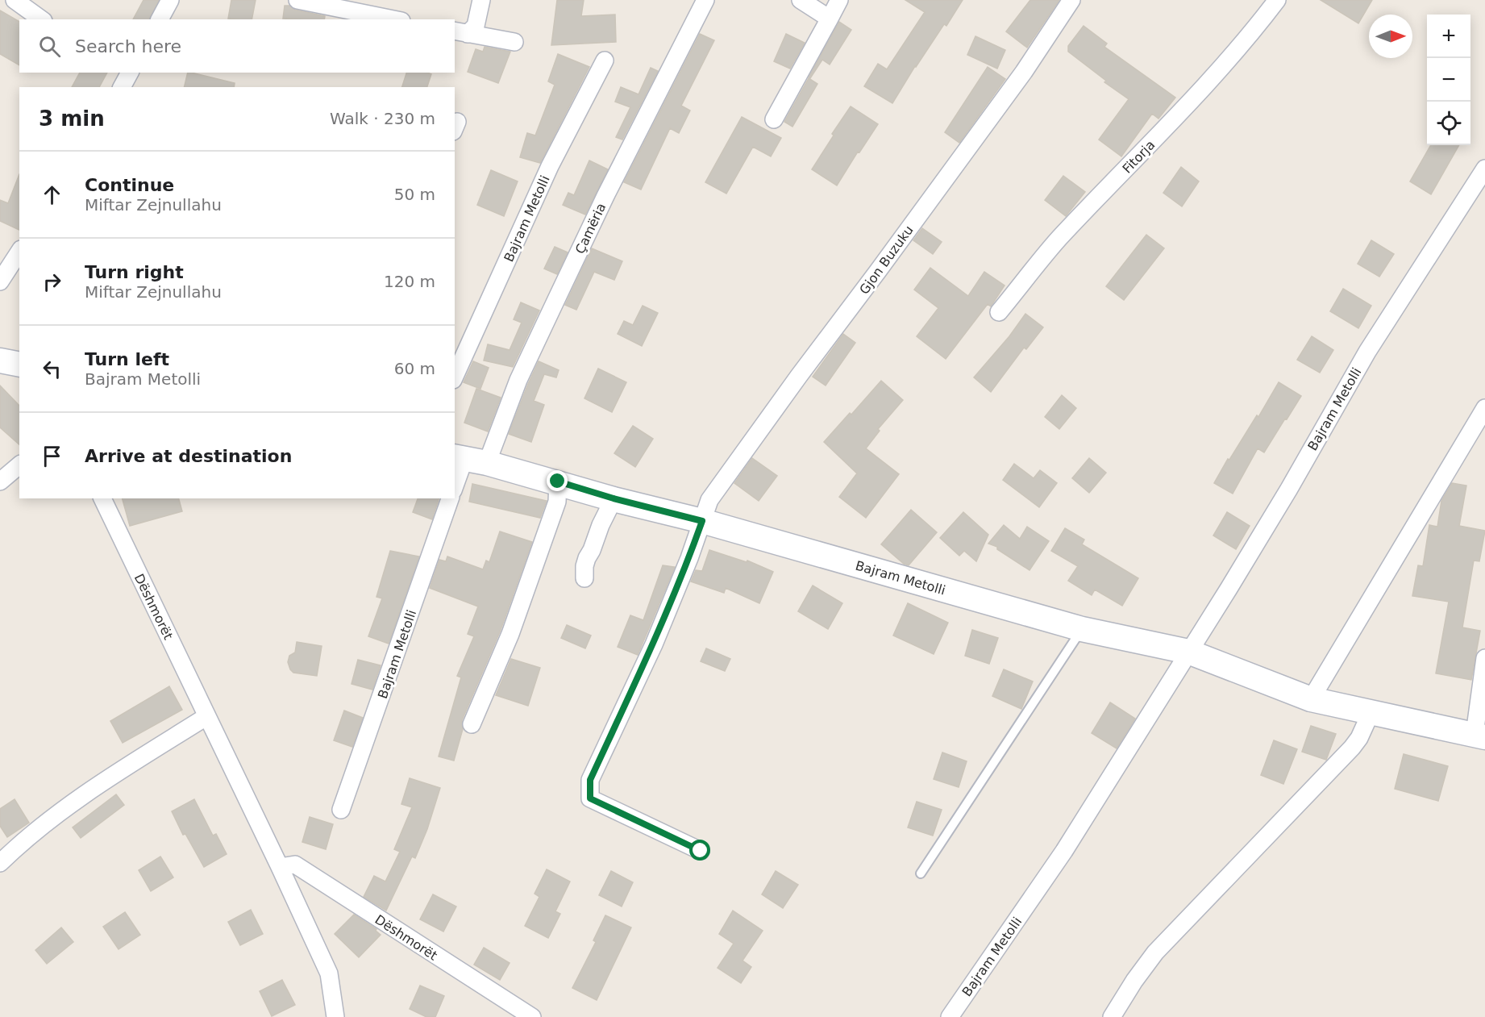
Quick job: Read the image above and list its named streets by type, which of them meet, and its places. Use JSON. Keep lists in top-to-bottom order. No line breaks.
{"streets":{"main road":["Bajram Metolli"],"street":["Fitorja","Çamëria","Gjon Buzuku","Dëshmorët"]},"crossings":[["Bajram Metolli","Çamëria"],["Bajram Metolli","Gjon Buzuku"]],"north":"right","page":{"map_buttons":["+","−"],"search":"Search here","heading":["3 min","Walk · 230 m"],"list":[["Continue","Miftar Zejnullahu","50 m"],["Turn right","Miftar Zejnullahu","120 m"],["Turn left","Bajram Metolli","60 m"],"Arrive at destination"]}}
